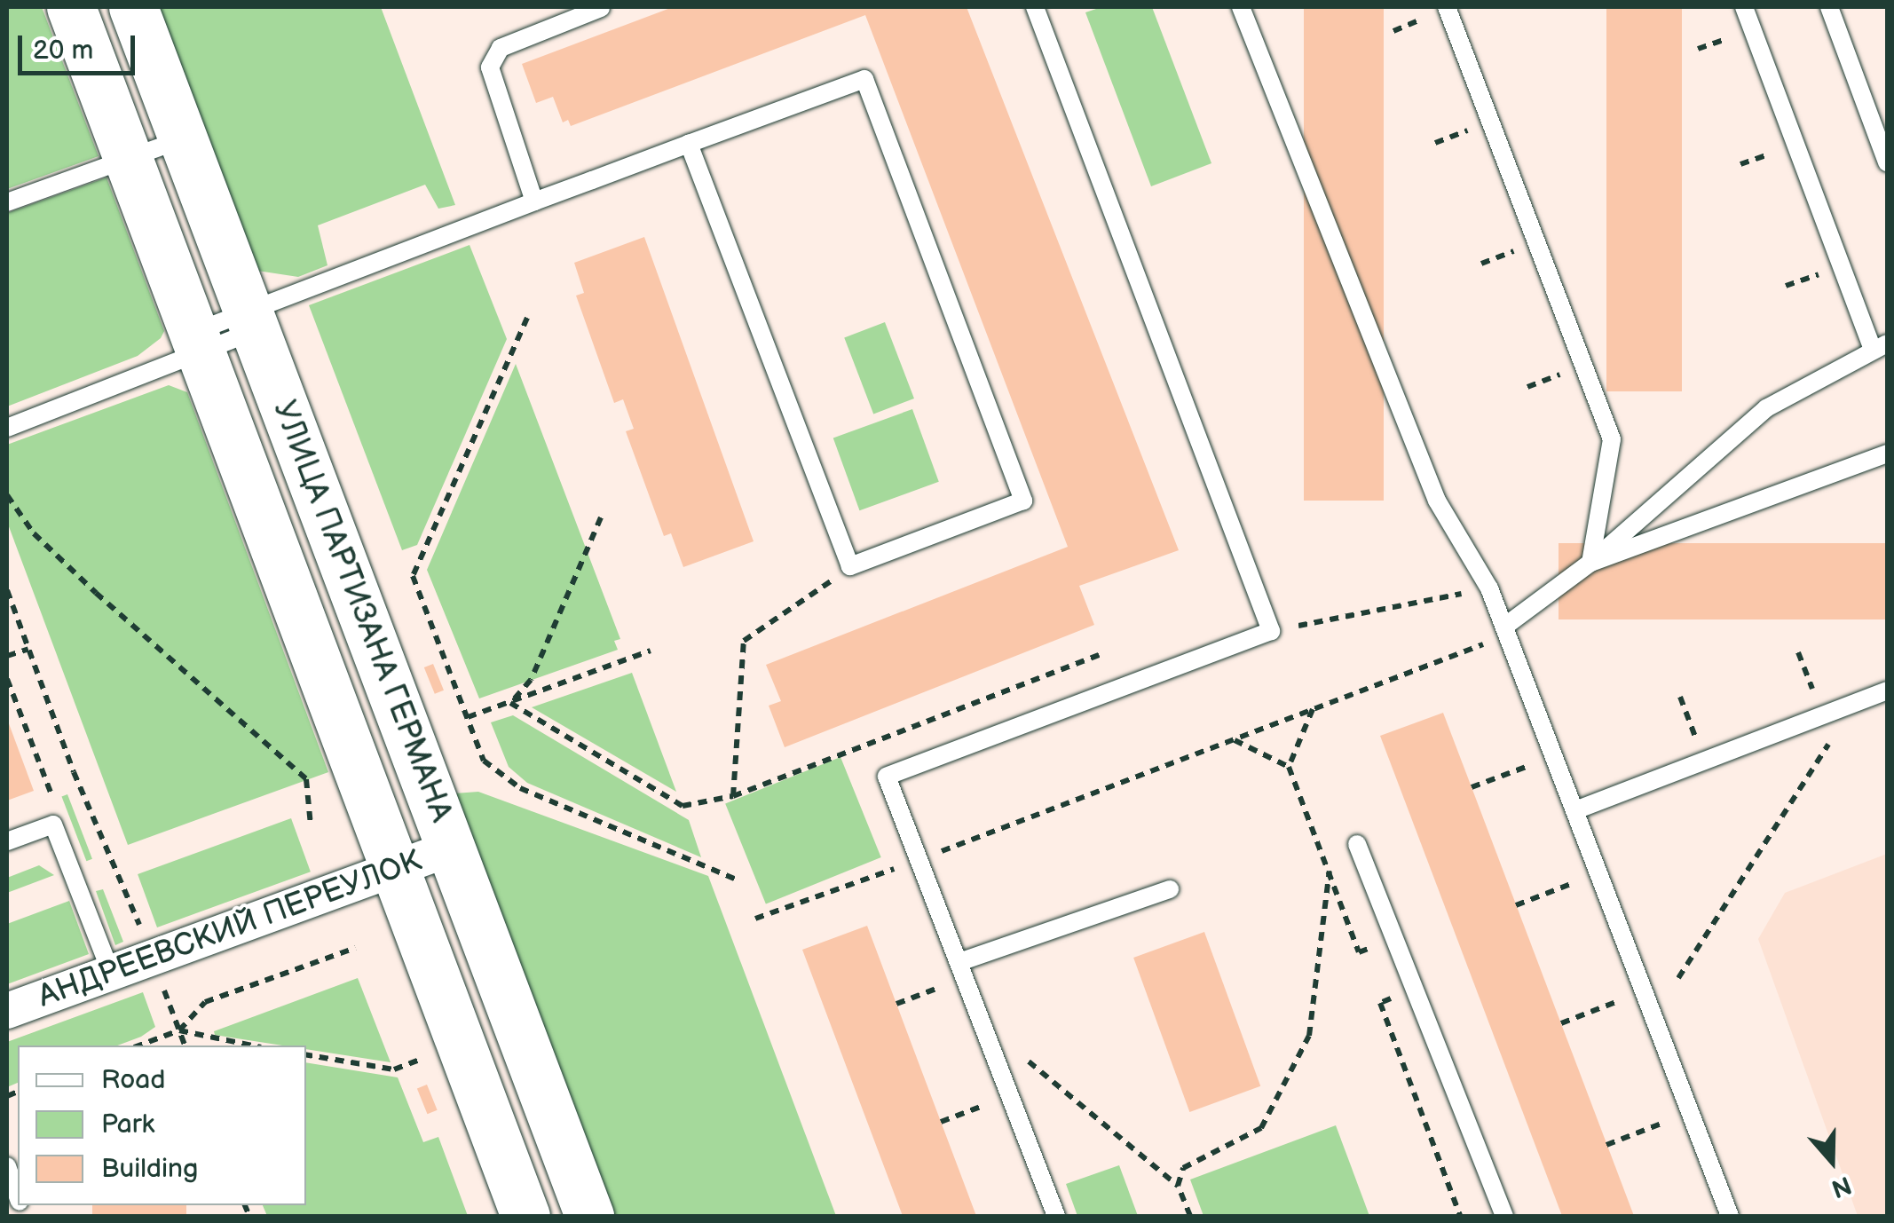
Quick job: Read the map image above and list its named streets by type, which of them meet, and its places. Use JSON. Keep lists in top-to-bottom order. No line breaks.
{"streets":{"main road":["УЛИЦА ПАРТИЗАНА ГЕРМАНА"],"street":["АНДРЕЕВСКИЙ ПЕРЕУЛОК"]},"crossings":[["УЛИЦА ПАРТИЗАНА ГЕРМАНА","АНДРЕЕВСКИЙ ПЕРЕУЛОК"]],"legend":["Road","Park","Building"],"scale_bar":"20 m","north":"bottom"}
